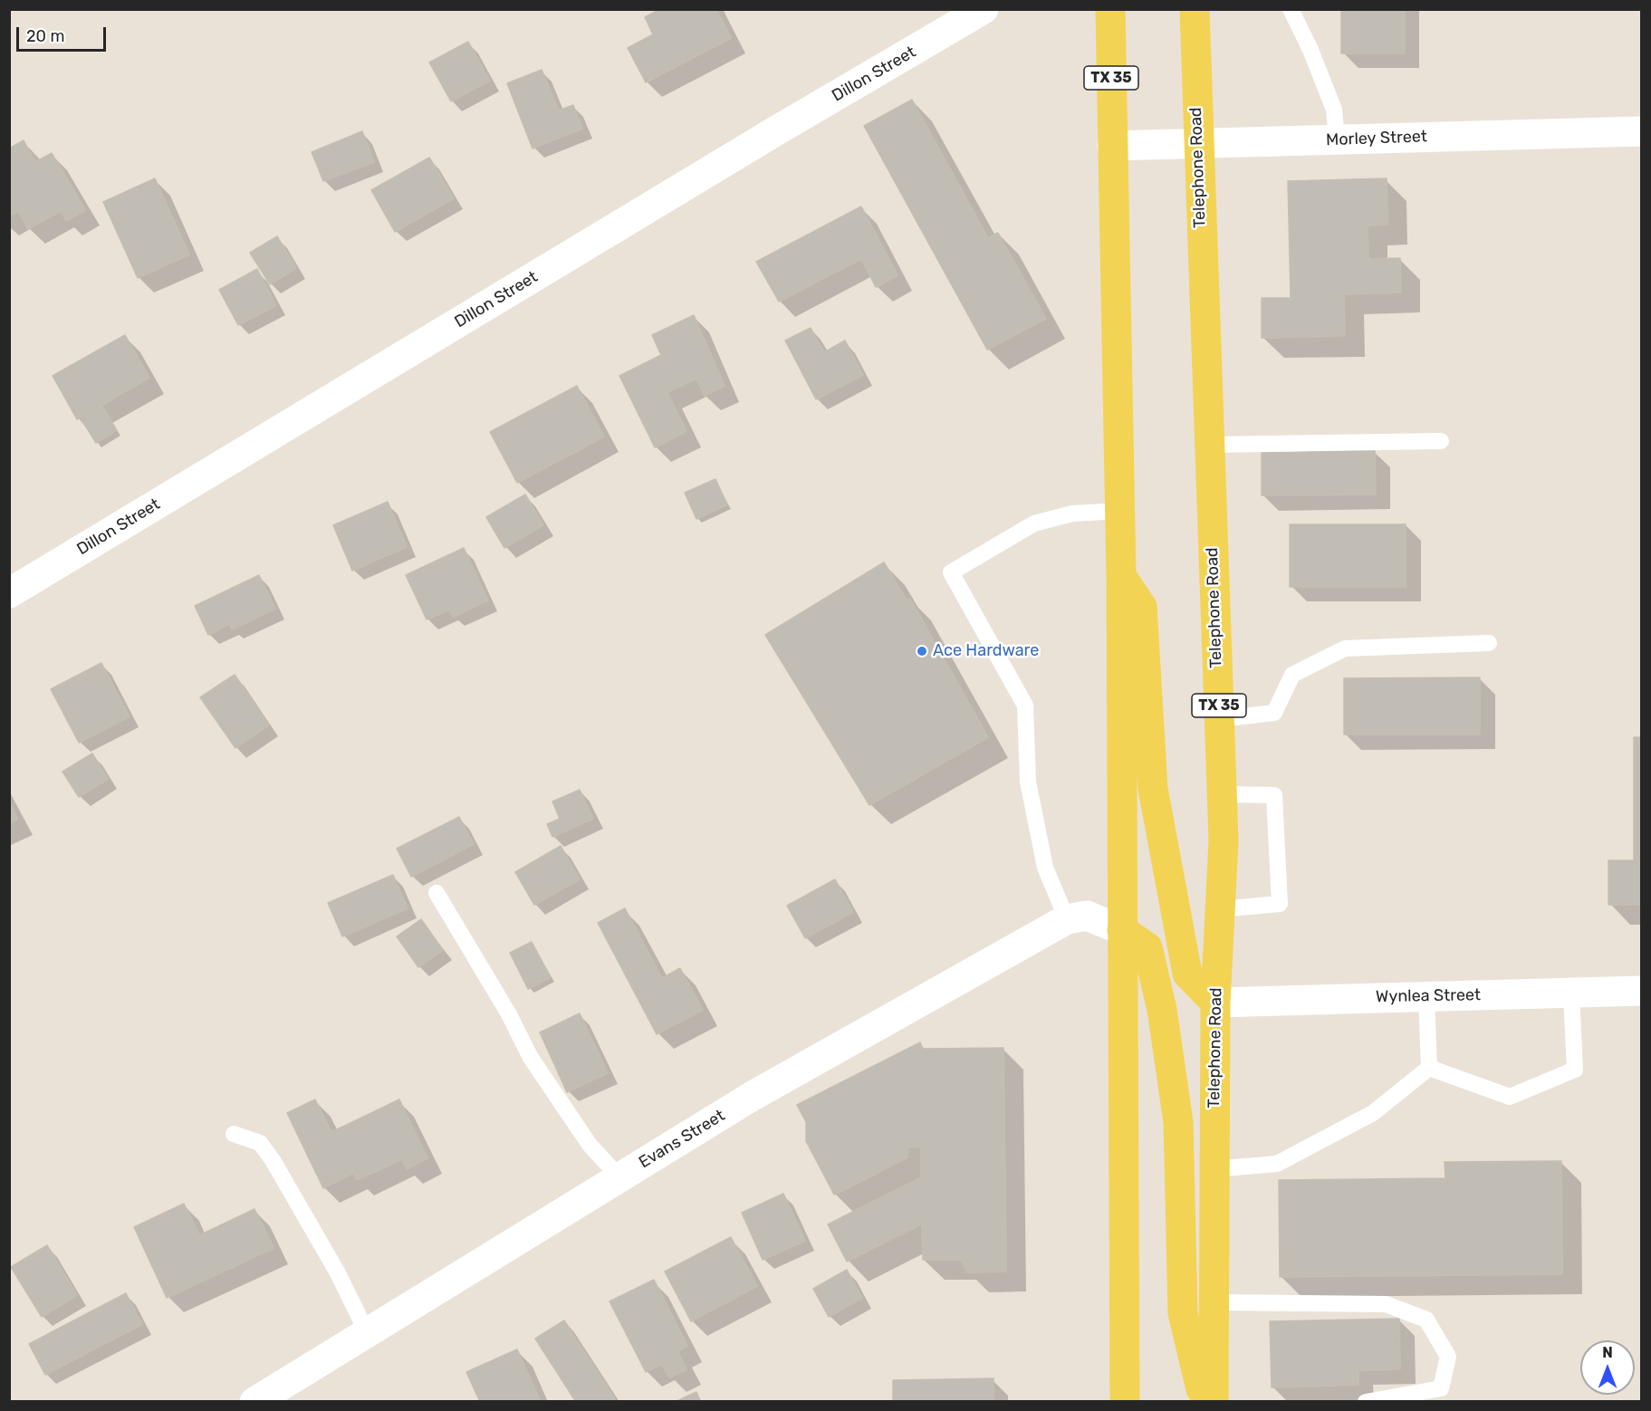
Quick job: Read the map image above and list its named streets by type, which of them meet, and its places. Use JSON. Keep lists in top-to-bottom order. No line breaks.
{"streets":{"main road":["TX 35","Telephone Road"],"street":["Dillon Street","Morley Street","Wynlea Street","Evans Street"]},"crossings":[["TX 35","Morley Street"],["TX 35","Evans Street"],["Morley Street","Telephone Road"],["Telephone Road","Wynlea Street"]],"places":["Ace Hardware"],"scale_bar":"20 m","north":"top"}
